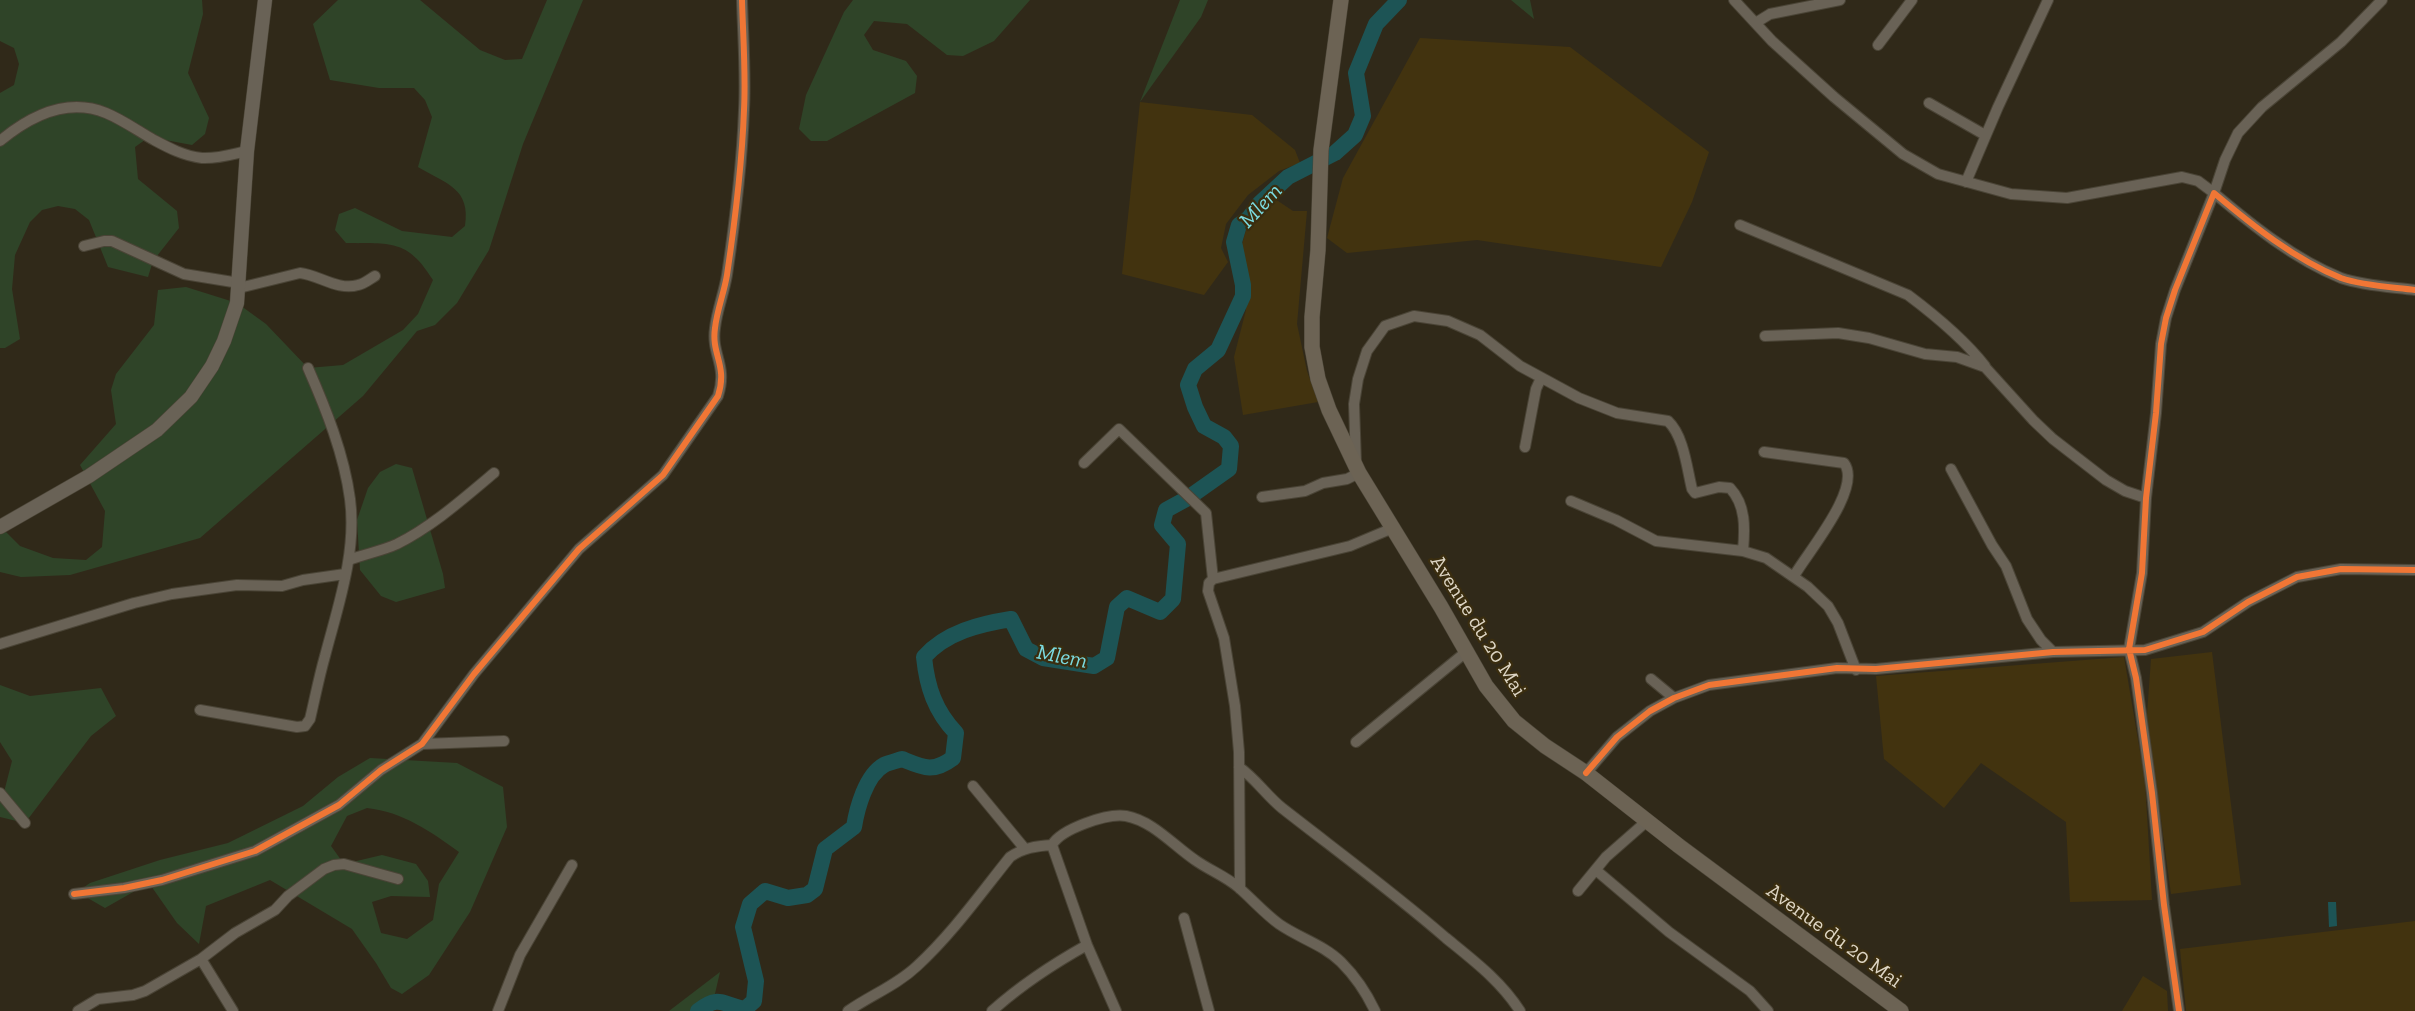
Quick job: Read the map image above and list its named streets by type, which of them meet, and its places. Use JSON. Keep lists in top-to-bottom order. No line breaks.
{"streets":{"main road":["Avenue du 20 Mai"]},"water":["Mlem"]}
